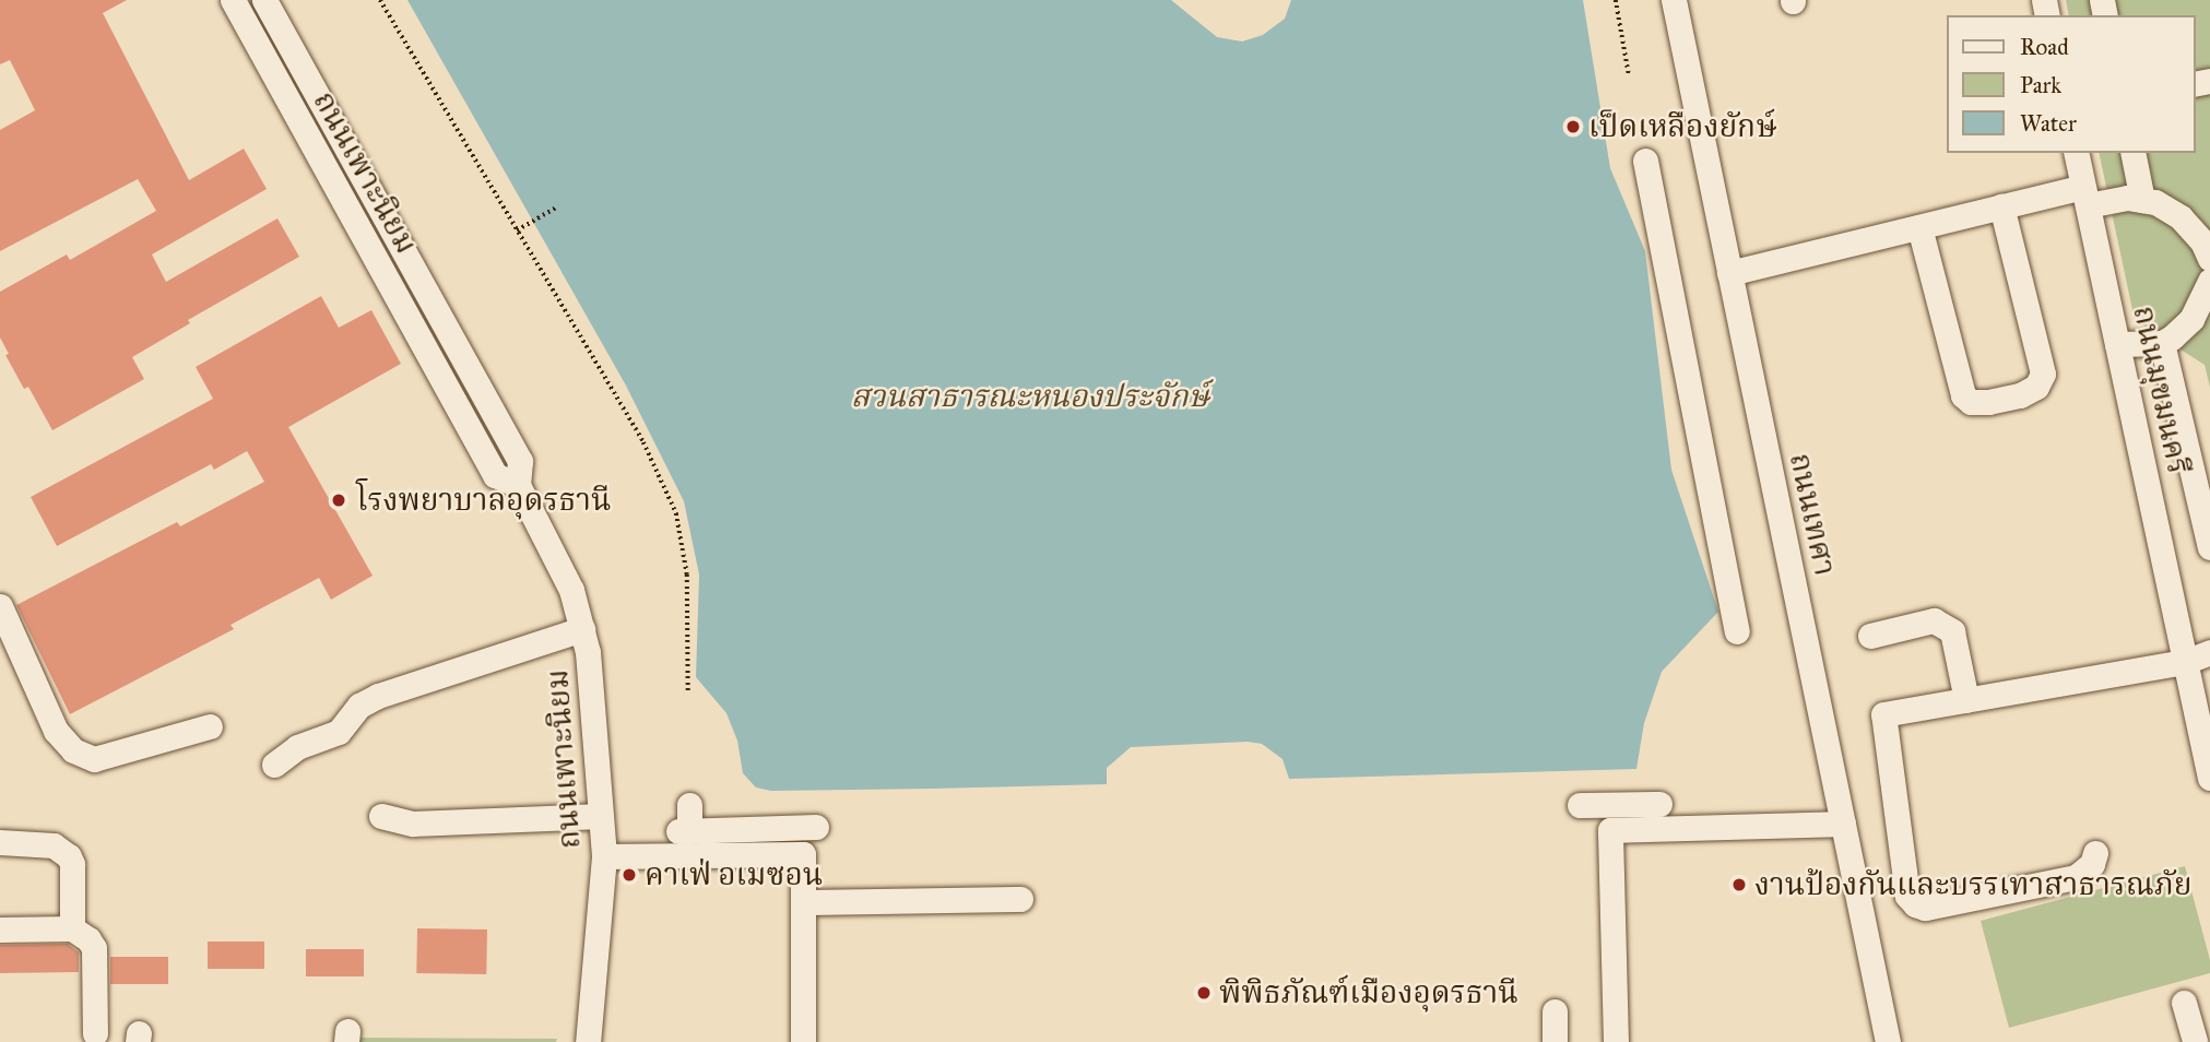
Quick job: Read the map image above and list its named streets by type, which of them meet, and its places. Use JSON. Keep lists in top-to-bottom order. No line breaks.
{"streets":{"street":["ถนนเพาะนิยม","ถนนมุขมนครี","ถนนเทศา"]},"parks":["สวนสาธารณะหนองประจักษ์"],"places":["เป็ดเหลืองยักษ์","โรงพยาบาลอุดรธานี","คาเฟ่ อเมซอน","งานป้องกันและบรรเทาสาธารณภัย","พิพิธภัณฑ์เมืองอุดรธานี"],"legend":["Road","Park","Water"]}
